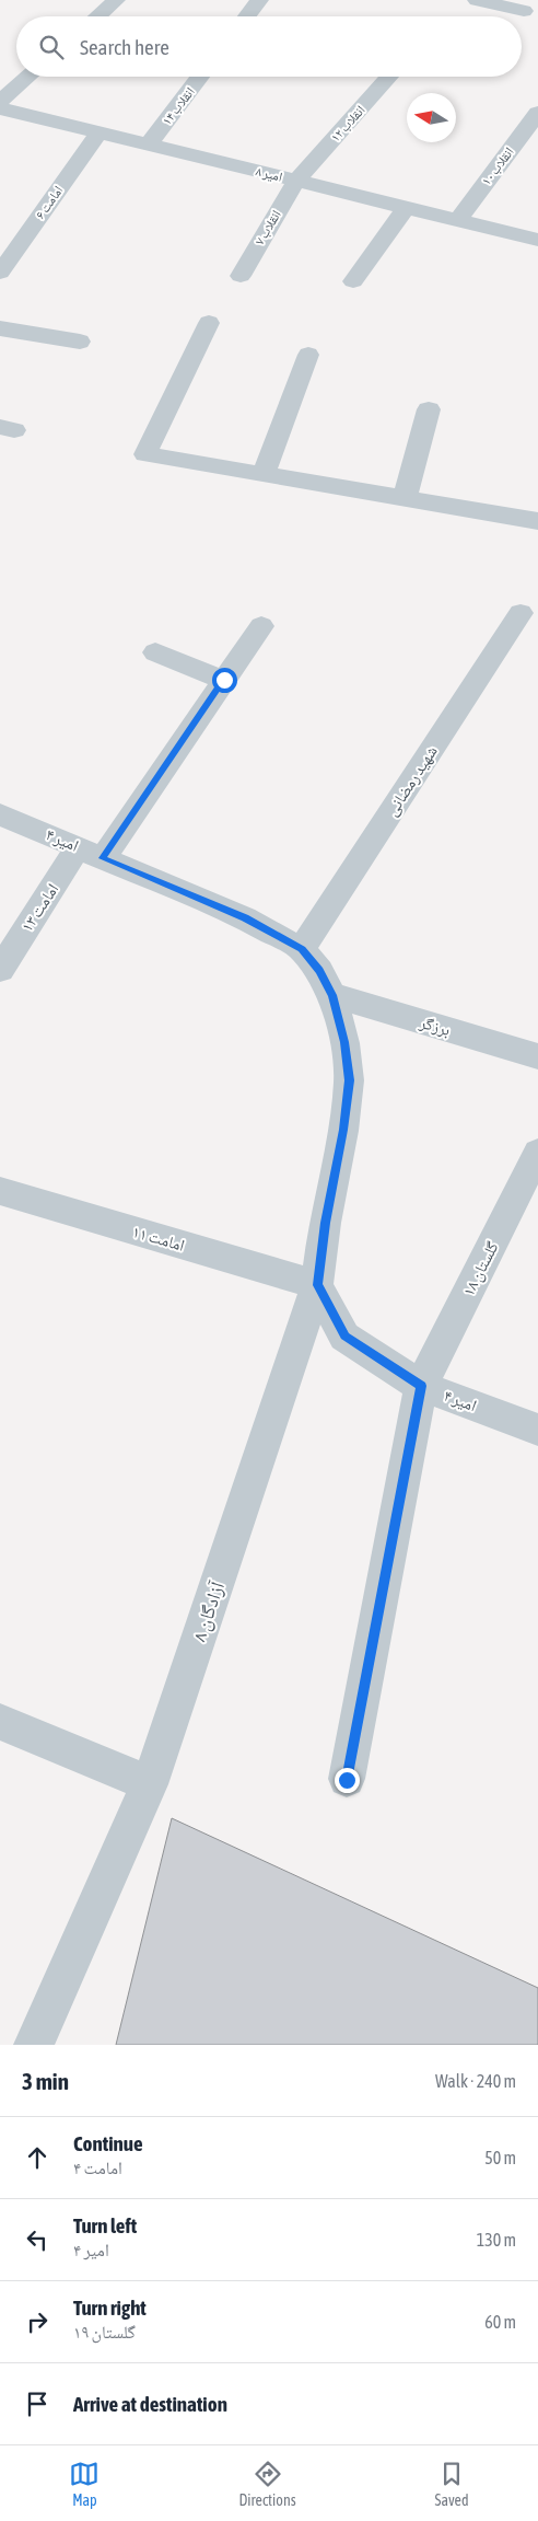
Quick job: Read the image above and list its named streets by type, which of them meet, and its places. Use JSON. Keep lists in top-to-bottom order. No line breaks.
{"streets":{"street":["انقلاب ۱۴","انقلاب ۱۲","انقلاب ۱۰","امیر ۸","امامت ۶","انقلاب ۷","شهید رمضانی","امیر ۴","امامت ۱۳","برزگر","امامت ۱۱","گلستان ۱۸","آزادگان ۸"]},"crossings":[["انقلاب ۱۴","امیر ۸"],["انقلاب ۱۲","امیر ۸"],["انقلاب ۱۲","انقلاب ۷"],["انقلاب ۱۰","امیر ۸"],["امیر ۸","امامت ۶"],["امیر ۸","انقلاب ۷"],["شهید رمضانی","امیر ۴"],["امیر ۴","امامت ۱۳"],["امیر ۴","برزگر"],["امیر ۴","امامت ۱۱"],["امیر ۴","گلستان ۱۸"],["امیر ۴","آزادگان ۸"],["امامت ۱۱","آزادگان ۸"]],"north":"left","page":{"search":"Search here","heading":["3 min","Walk · 240 m"],"list":[["Continue","امامت ۴","50 m"],["Turn left","امیر ۴","130 m"],["Turn right","گلستان ۱۹","60 m"],"Arrive at destination"],"nav":["Map","Directions","Saved"]}}
